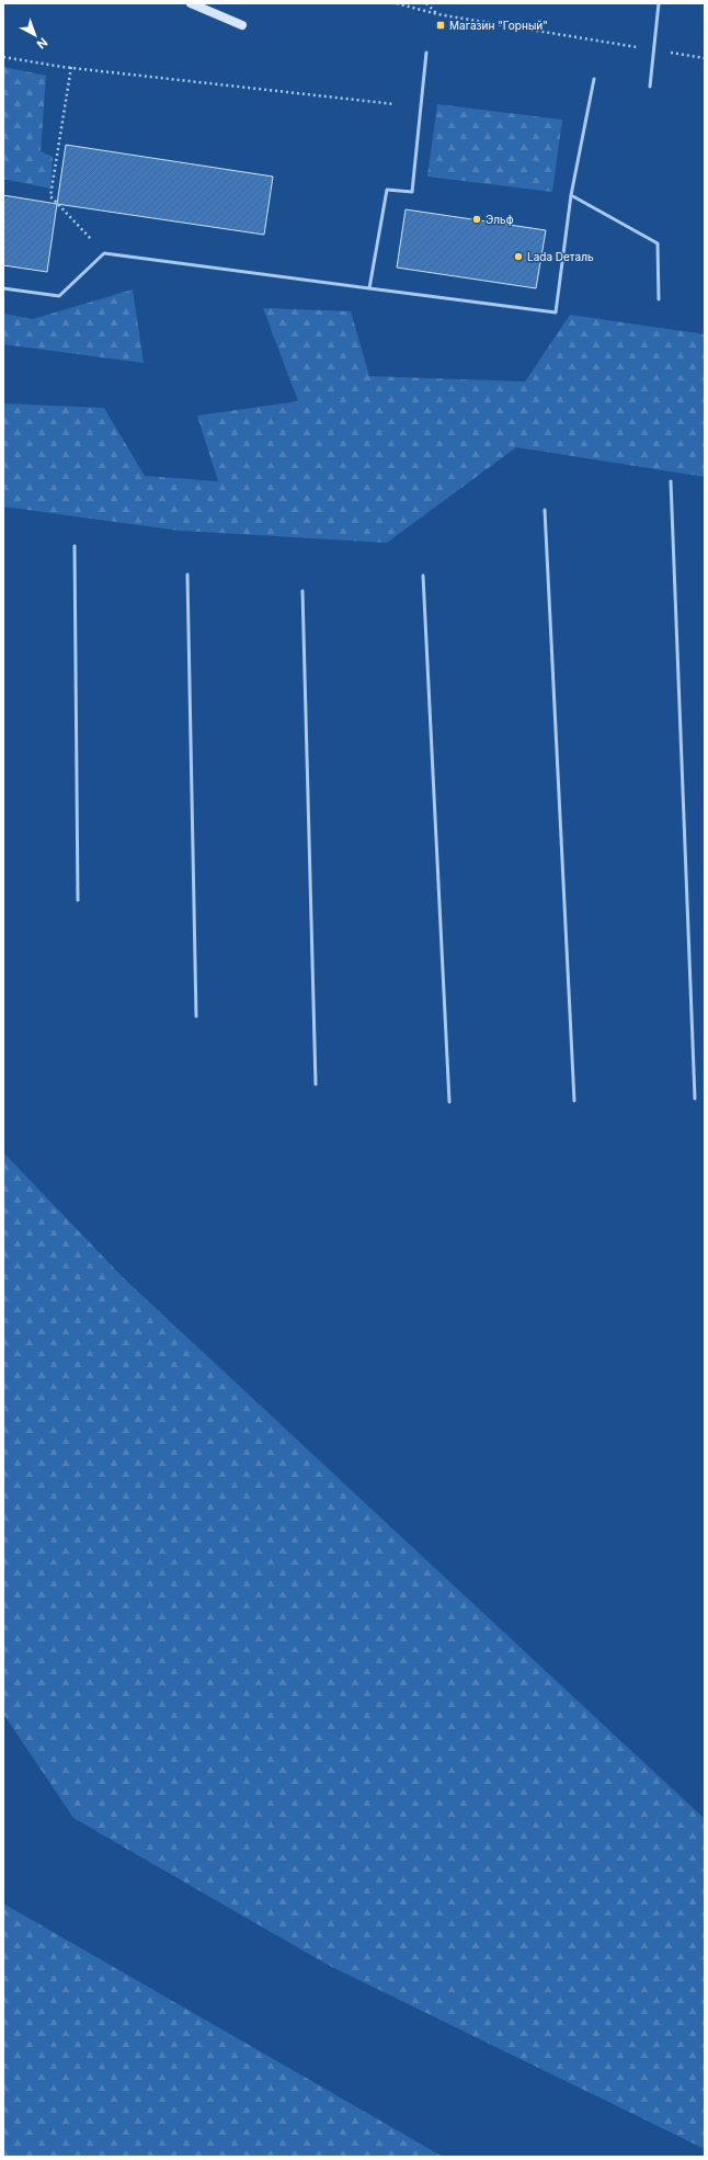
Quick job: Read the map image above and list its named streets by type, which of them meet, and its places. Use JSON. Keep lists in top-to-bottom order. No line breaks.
{"places":{"transit":["Магазин \"Горный\""],"other":["Эльф","Lada Dеталь"]},"north":"bottom right"}
